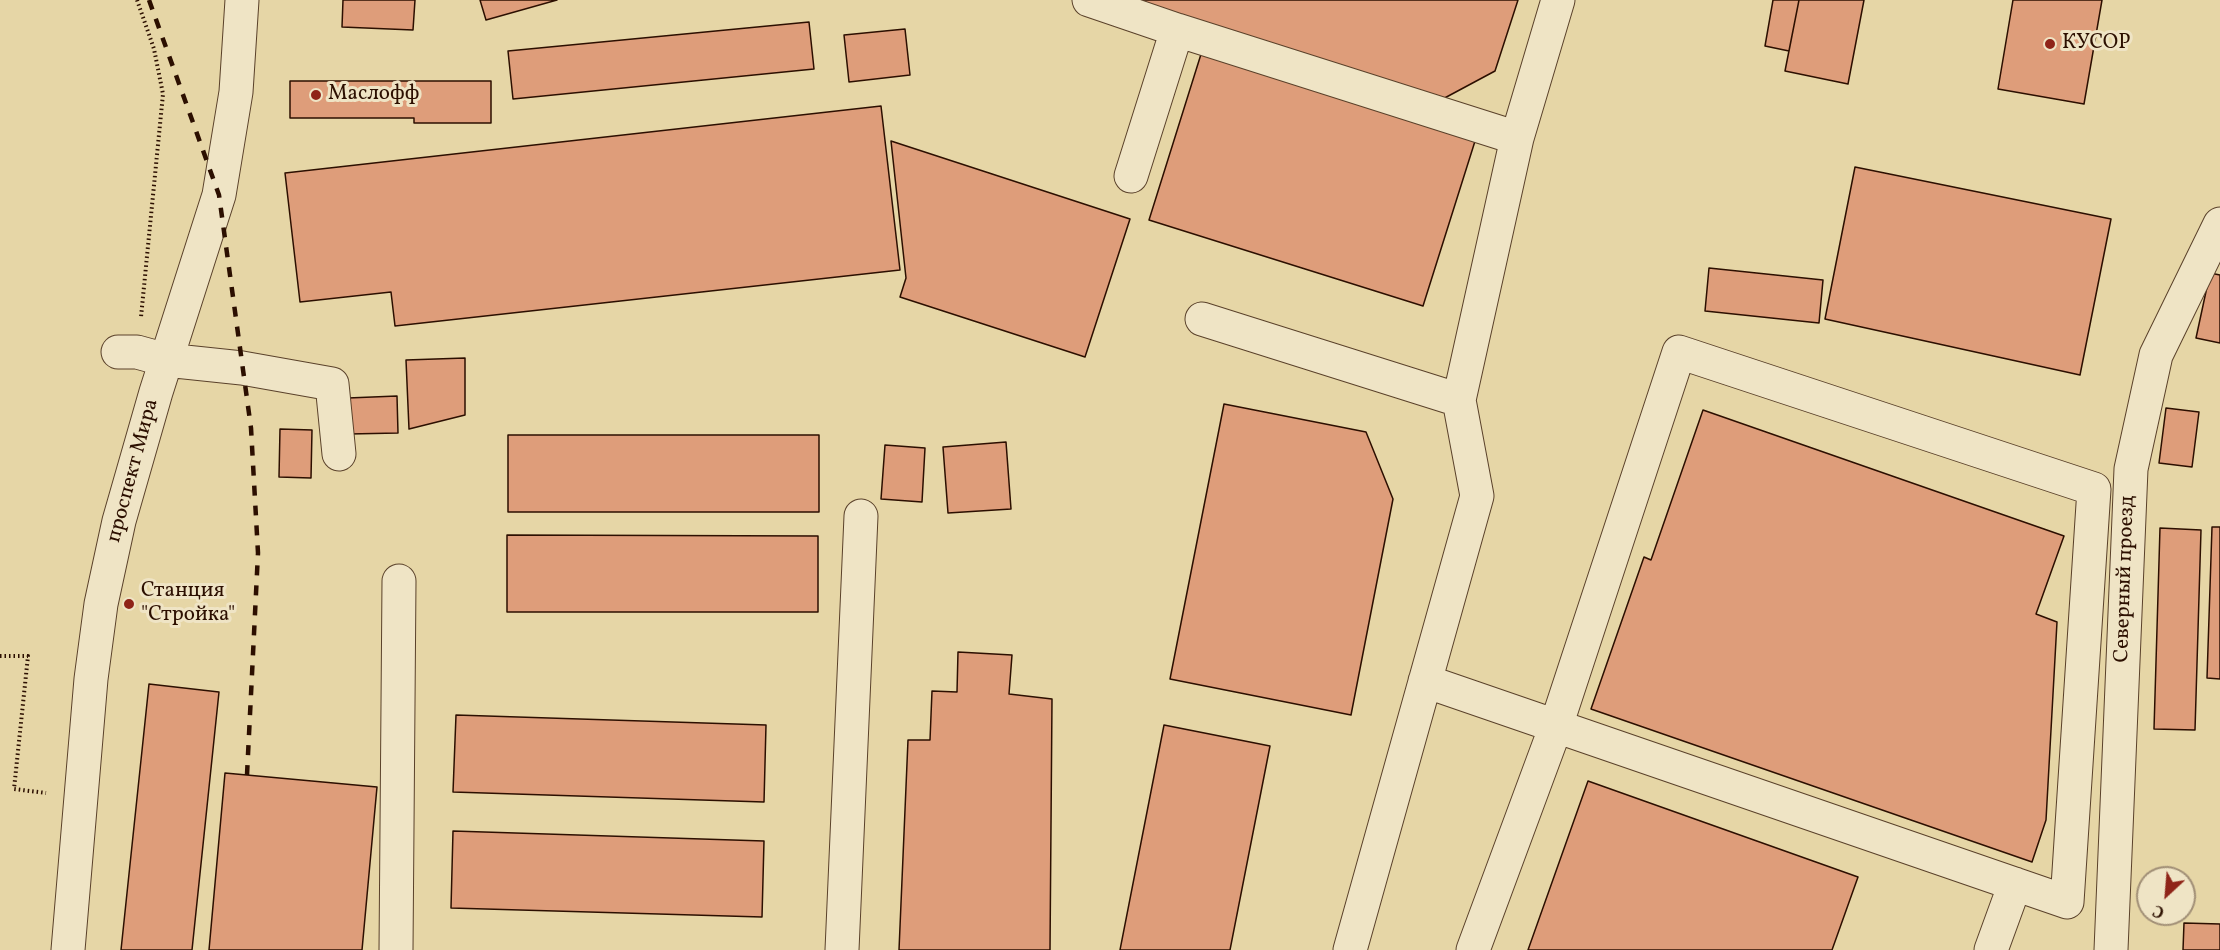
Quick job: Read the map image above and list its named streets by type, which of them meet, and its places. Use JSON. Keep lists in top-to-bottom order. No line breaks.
{"streets":{"street":["проспект Мира","Северный проезд"]},"places":["КУСОР","Маслофф","Станция \"Стройка\""],"north":"bottom left"}
